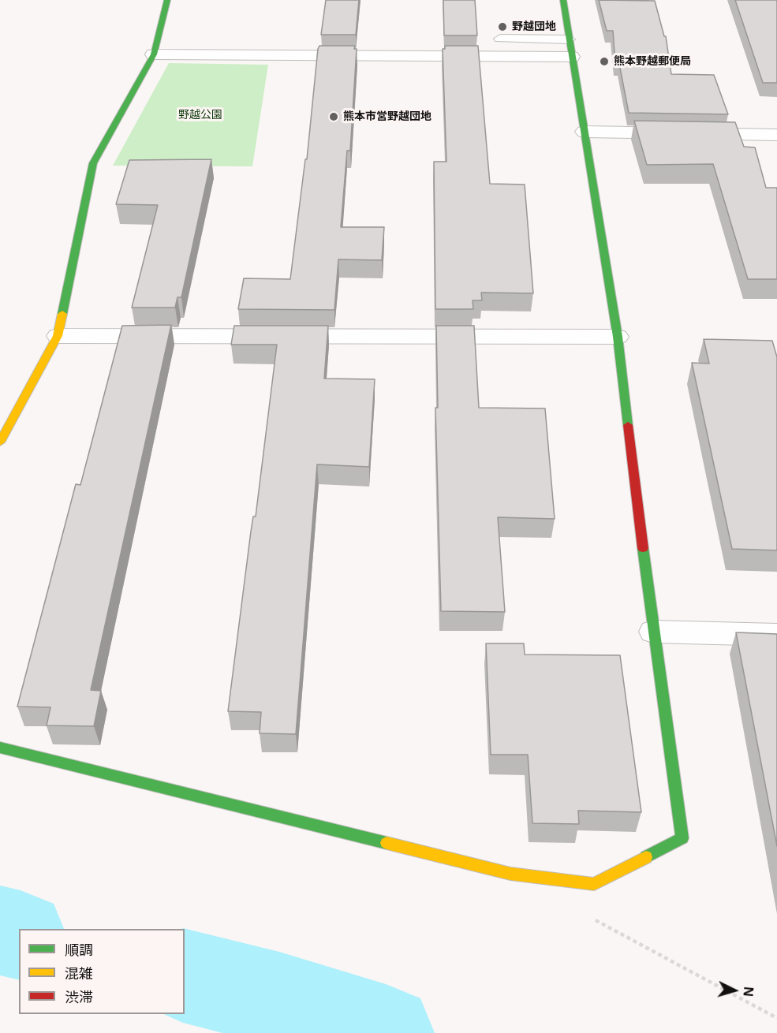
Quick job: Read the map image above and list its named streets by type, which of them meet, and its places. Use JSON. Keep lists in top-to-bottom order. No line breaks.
{"parks":["野越公園"],"places":["野越団地","熊本野越郵便局","熊本市営野越団地"],"legend":["順調","混雑","渋滞"],"north":"right"}
